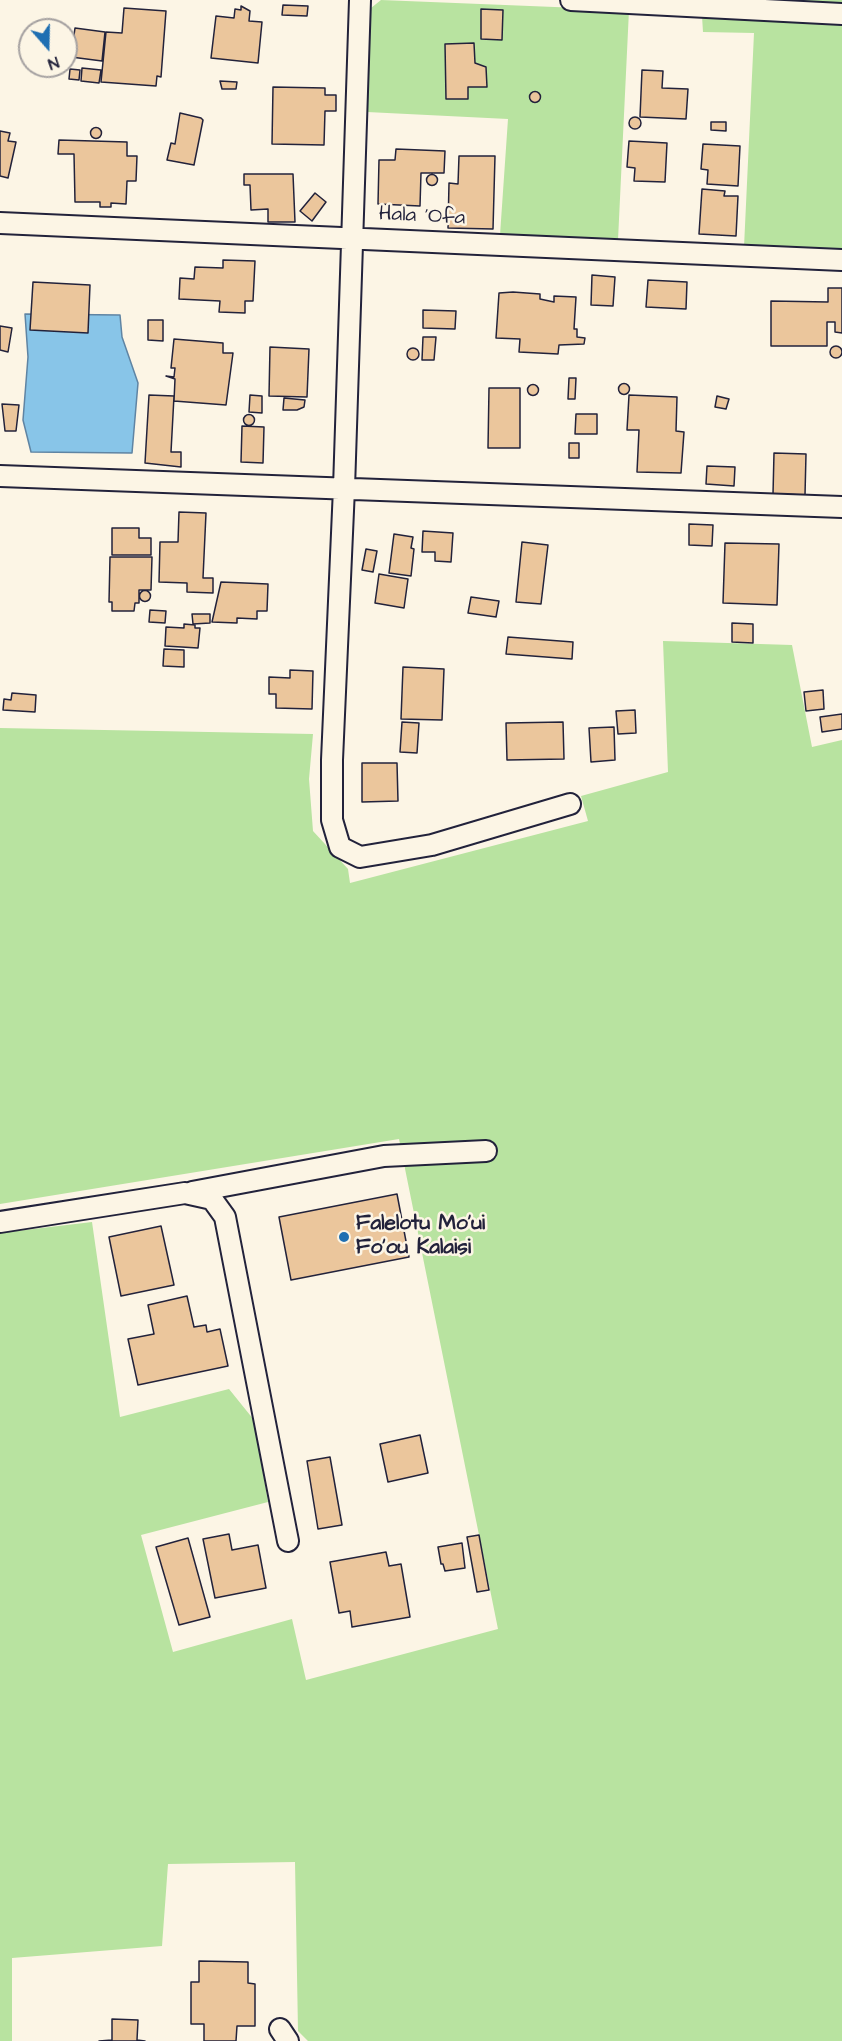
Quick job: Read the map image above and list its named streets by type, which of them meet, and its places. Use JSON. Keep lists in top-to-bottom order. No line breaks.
{"streets":{"street":["Hala 'Ofa"]},"places":["Falelotu Mo'ui Fo'ou Kalaisi"],"north":"bottom"}
